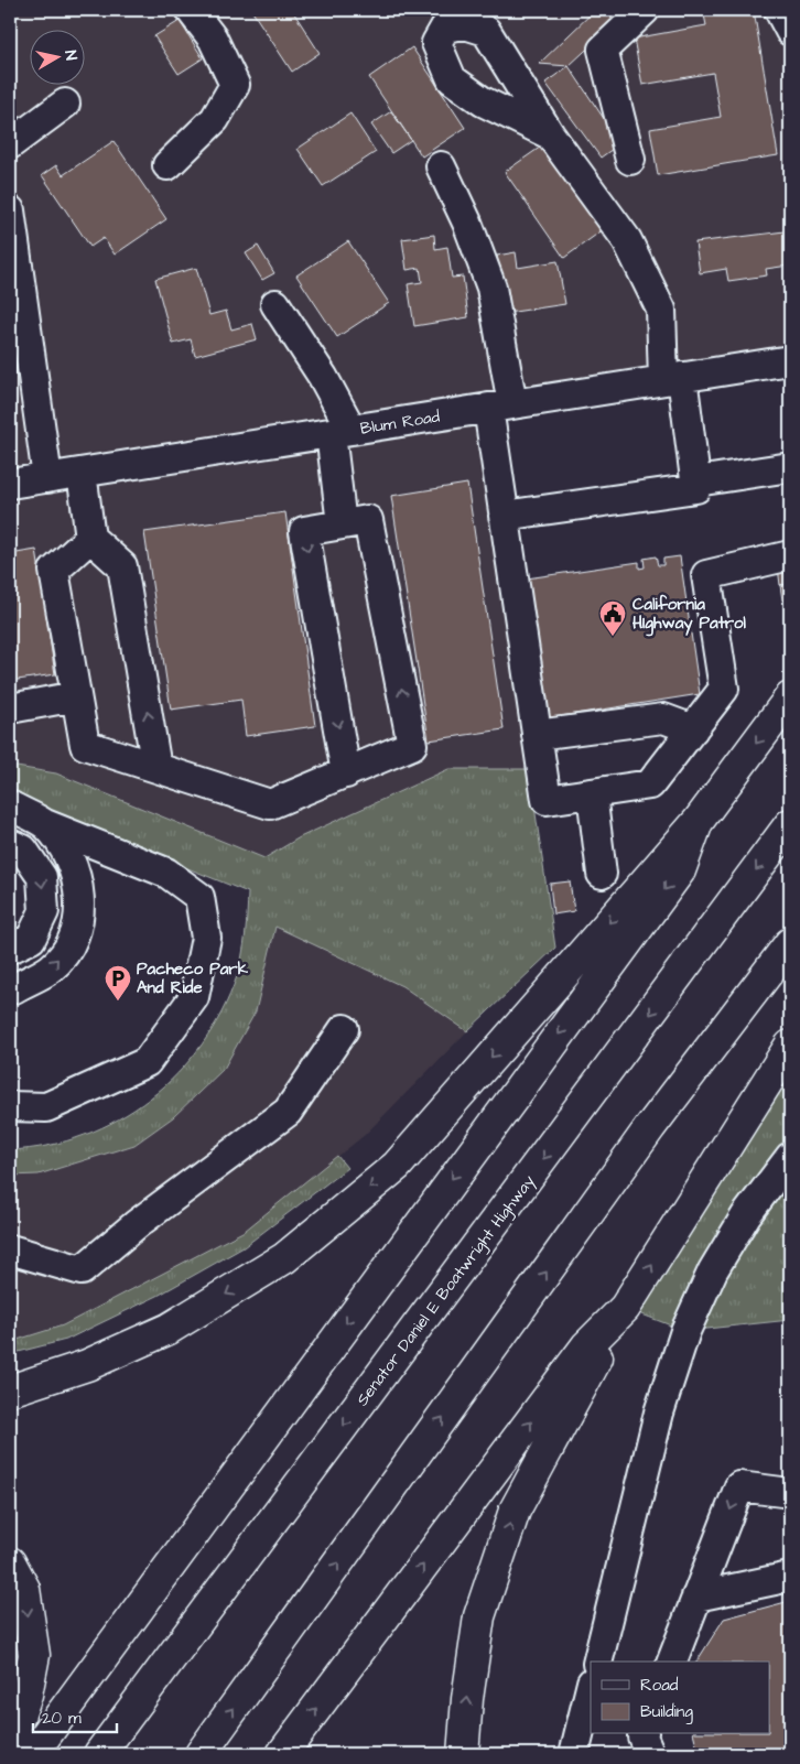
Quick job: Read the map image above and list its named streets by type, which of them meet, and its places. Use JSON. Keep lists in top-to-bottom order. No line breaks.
{"streets":{"highway":["Senator Daniel E Boatwright Highway"],"street":["Blum Road"]},"places":{"public building":["California HIghway Patrol"],"parking":["Pacheco Park And Ride"]},"legend":["Road","Building"],"scale_bar":"20 m","north":"right"}
